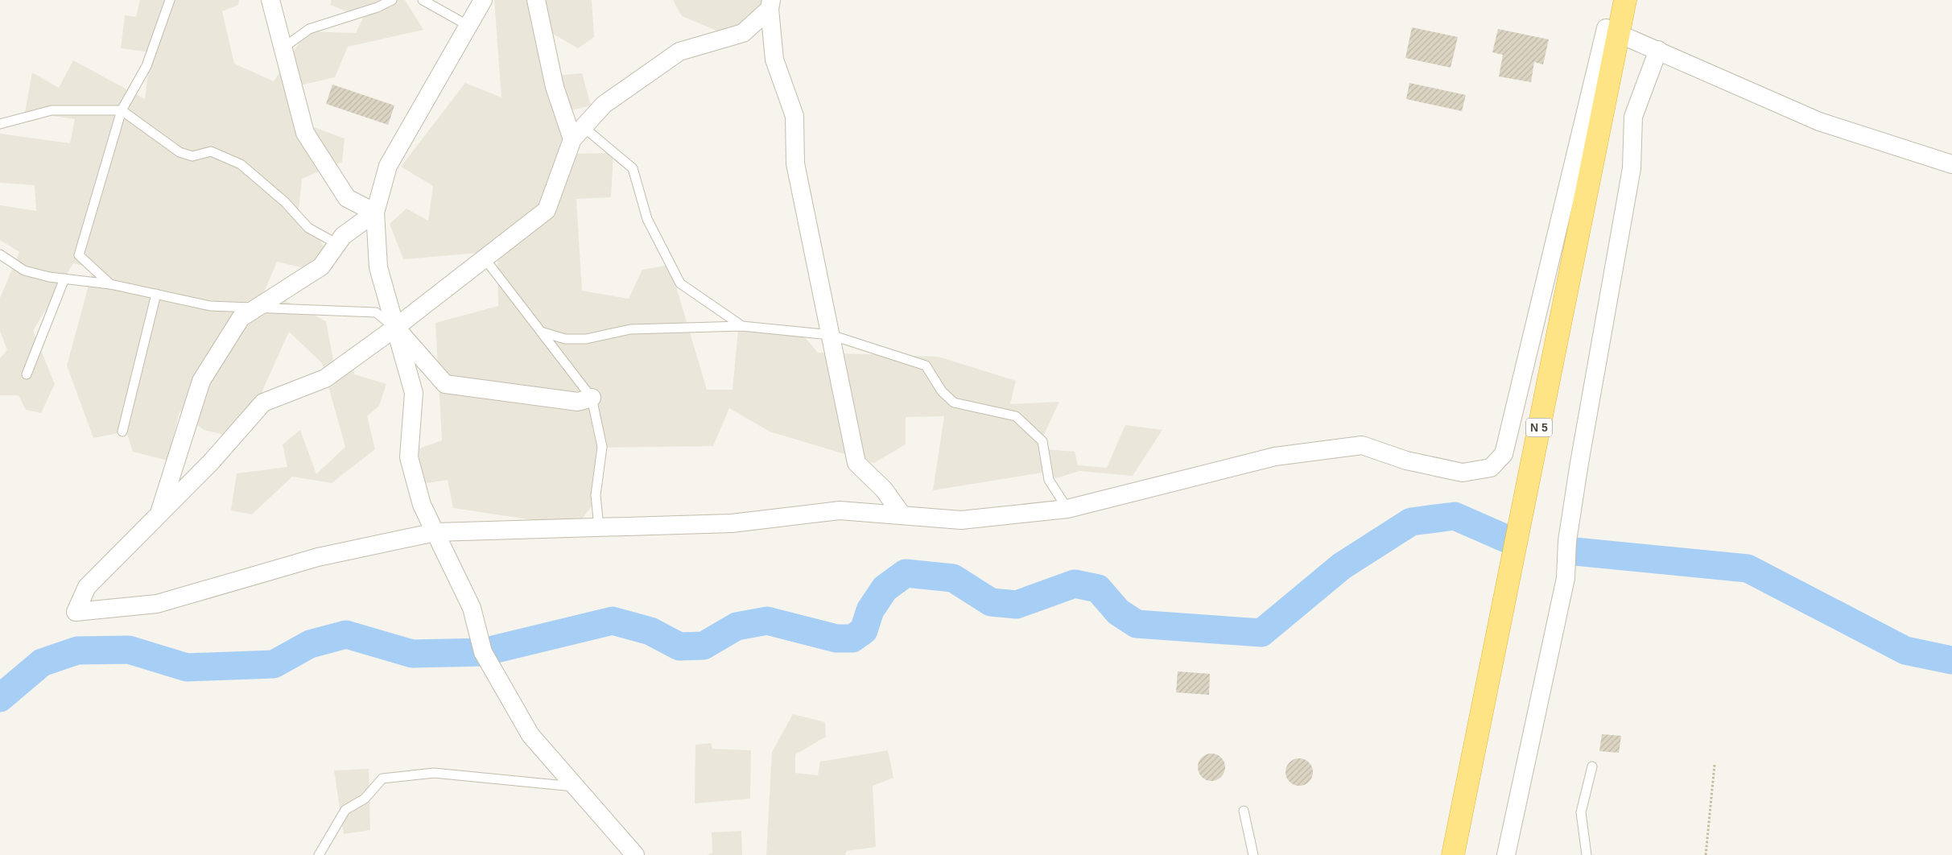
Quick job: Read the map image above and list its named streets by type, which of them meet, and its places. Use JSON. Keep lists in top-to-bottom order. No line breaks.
{"streets":{"highway":["N 5"]}}
